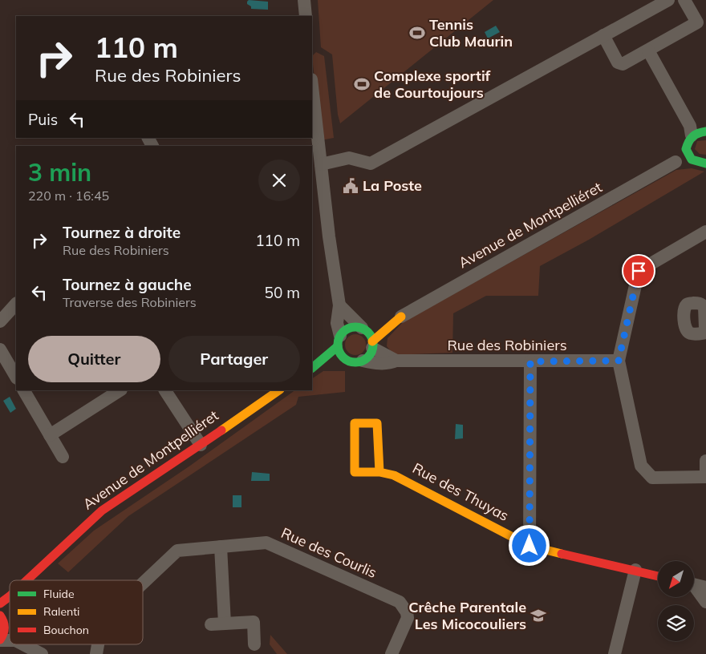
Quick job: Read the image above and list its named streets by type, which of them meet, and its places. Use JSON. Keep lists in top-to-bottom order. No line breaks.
{"streets":{"street":["Avenue de Montpelliéret","Rue des Robiniers","Rue des Thuyas","Rue des Courlis"]},"crossings":[["Avenue de Montpelliéret","Rue des Robiniers"]],"places":{"sports":["Tennis Club Maurin","Complexe sportif de Courtoujours"],"public building":["La Poste"],"school or university":["Crêche Parentale Les Micocouliers"]},"legend":["Fluide","Ralenti","Bouchon"],"north":"bottom left","page":{"turn":["110 m","Rue des Robiniers"],"then":"Puis","heading":["3 min","220 m · 16:45"],"list":[{"name":"Tournez à droite","note":"Rue des Robiniers","value":"110 m"},{"name":"Tournez à gauche","note":"Traverse des Robiniers","value":"50 m"}],"buttons":["Quitter","Partager"]}}
